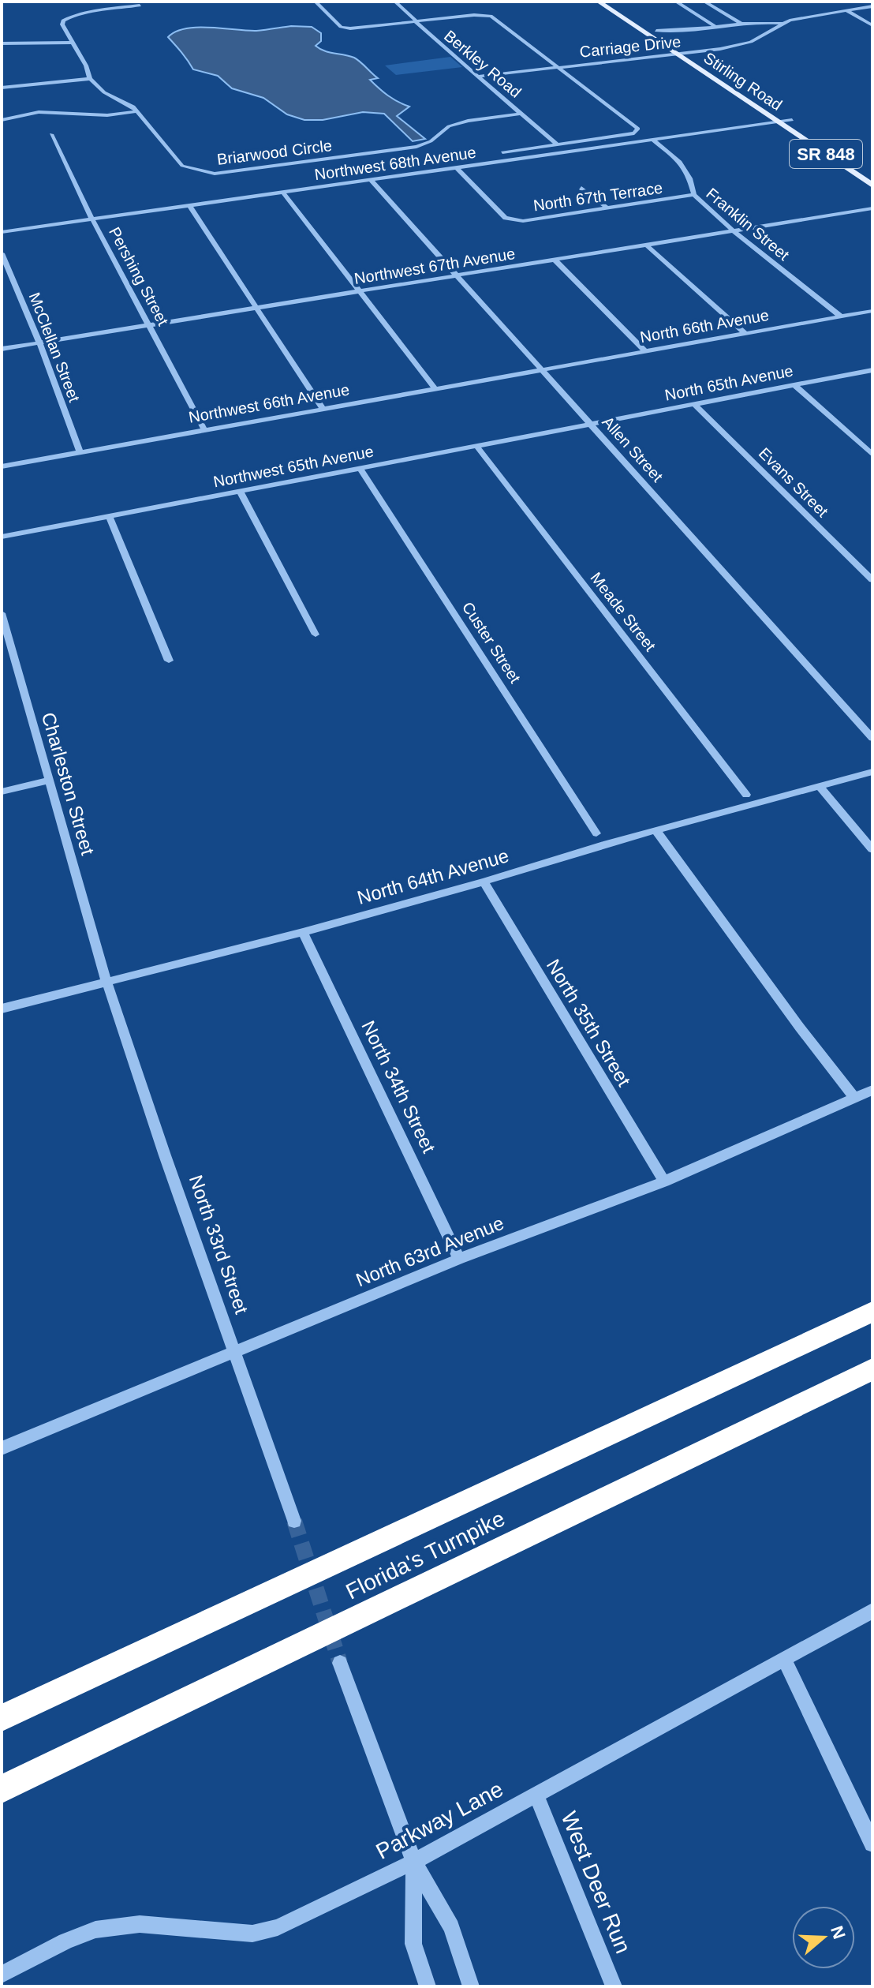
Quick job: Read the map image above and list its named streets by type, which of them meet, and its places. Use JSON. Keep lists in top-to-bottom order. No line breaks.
{"streets":{"highway":["Florida's Turnpike"],"main road":["Stirling Road","SR 848"],"street":["Carriage Drive","Berkley Road","Briarwood Circle","Northwest 68th Avenue","North 67th Terrace","Franklin Street","Northwest 67th Avenue","Pershing Street","North 66th Avenue","McClellan Street","North 65th Avenue","Northwest 66th Avenue","Allen Street","Northwest 65th Avenue","Evans Street","Meade Street","Custer Street","Charleston Street","North 64th Avenue","North 35th Street","North 34th Street","North 33rd Street","North 63rd Avenue","Parkway Lane","West Deer Run"]},"crossings":[["Carriage Drive","Berkley Road"],["Carriage Drive","Stirling Road"],["Berkley Road","Briarwood Circle"],["Stirling Road","Northwest 68th Avenue"],["Northwest 68th Avenue","North 67th Terrace"],["Northwest 68th Avenue","Franklin Street"],["Northwest 68th Avenue","Pershing Street"],["Northwest 68th Avenue","Allen Street"],["North 67th Terrace","Franklin Street"],["Franklin Street","Northwest 67th Avenue"],["Franklin Street","North 66th Avenue"],["Northwest 67th Avenue","Pershing Street"],["Northwest 67th Avenue","McClellan Street"],["Northwest 67th Avenue","Allen Street"],["Pershing Street","Northwest 66th Avenue"],["North 66th Avenue","Northwest 66th Avenue"],["North 66th Avenue","Allen Street"],["McClellan Street","Northwest 66th Avenue"],["North 65th Avenue","Allen Street"],["North 65th Avenue","Northwest 65th Avenue"],["North 65th Avenue","Evans Street"],["Northwest 66th Avenue","Allen Street"],["Allen Street","Northwest 65th Avenue"],["Northwest 65th Avenue","Meade Street"],["Northwest 65th Avenue","Custer Street"],["Charleston Street","North 64th Avenue"],["Charleston Street","North 33rd Street"],["North 64th Avenue","North 35th Street"],["North 64th Avenue","North 34th Street"],["North 64th Avenue","North 33rd Street"],["North 35th Street","North 63rd Avenue"],["North 34th Street","North 63rd Avenue"],["North 33rd Street","North 63rd Avenue"],["Parkway Lane","West Deer Run"]],"north":"right"}
